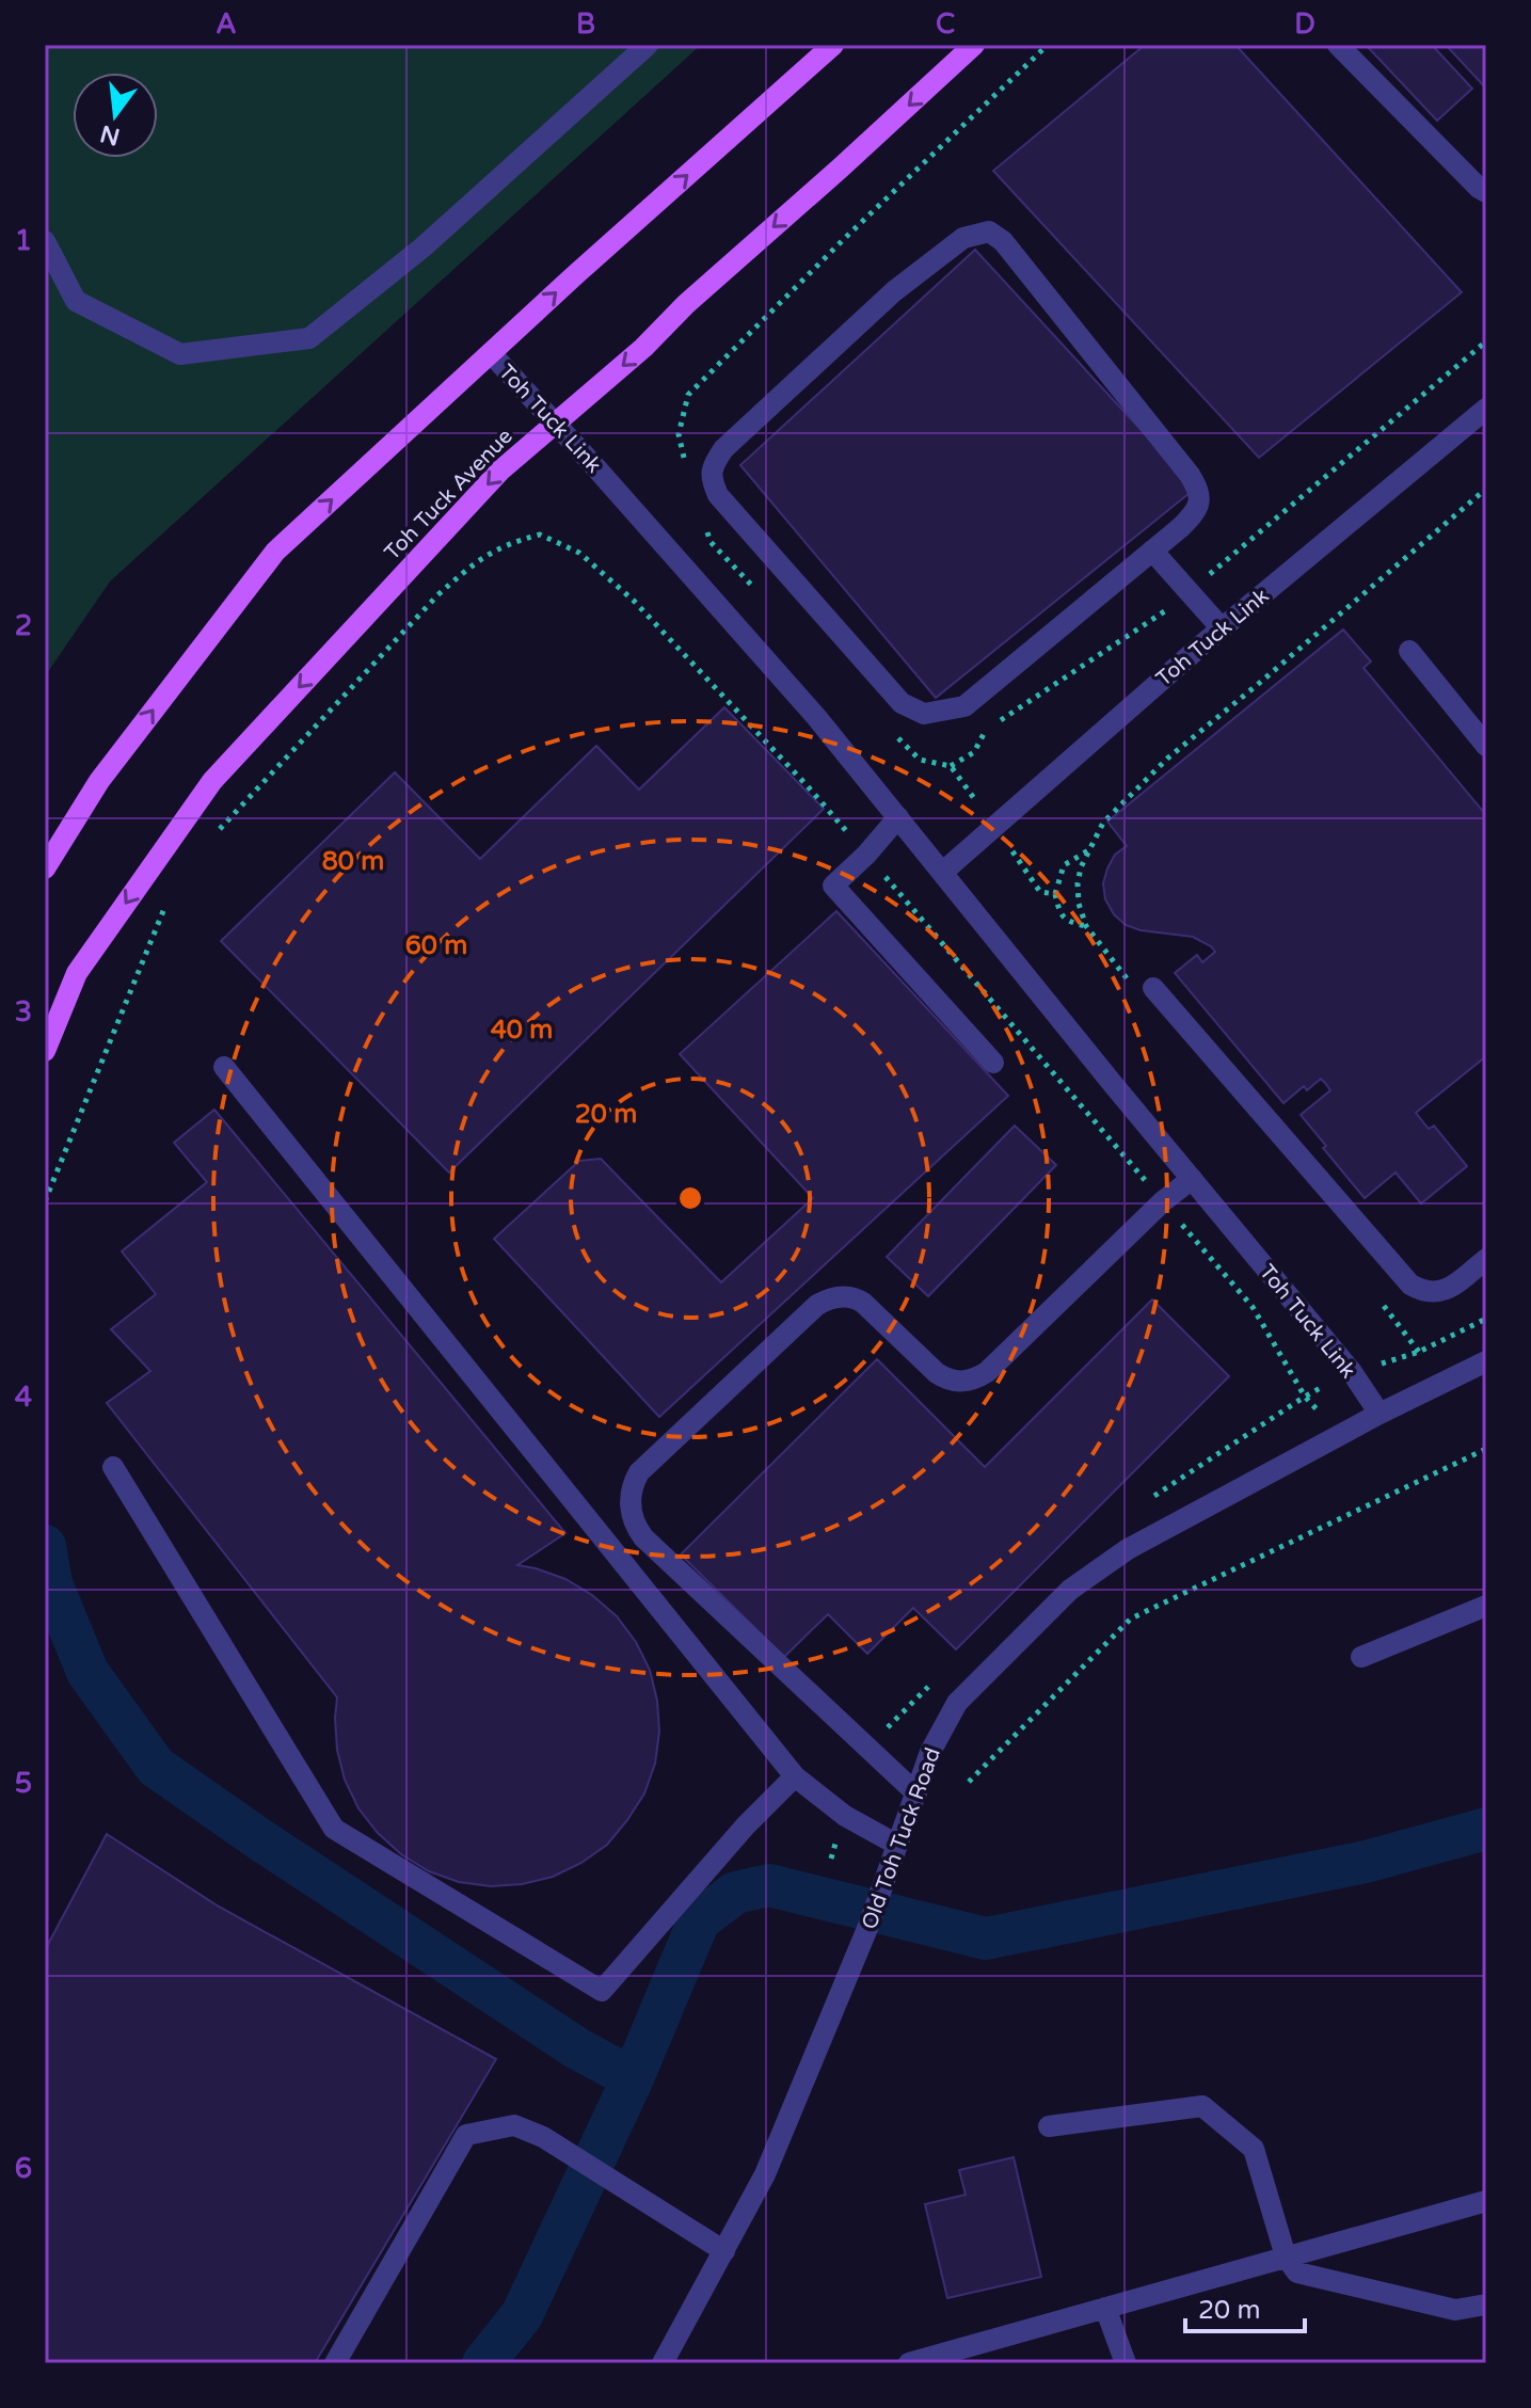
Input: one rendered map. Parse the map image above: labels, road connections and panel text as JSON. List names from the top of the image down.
{
  "streets": {
    "main road": ["Toh Tuck Avenue"],
    "street": ["Toh Tuck Link", "Old Toh Tuck Road"]
  },
  "crossings": [
    ["Toh Tuck Link", "Toh Tuck Avenue"],
    ["Toh Tuck Link", "Old Toh Tuck Road"]
  ],
  "scale_bar": "20 m",
  "north": "bottom",
  "grid": {
    "columns": [
      "A",
      "B",
      "C",
      "D"
    ],
    "rows": [
      "1",
      "2",
      "3",
      "4",
      "5",
      "6"
    ]
  },
  "rings": [
    "80 m",
    "60 m",
    "40 m",
    "20 m"
  ]
}
